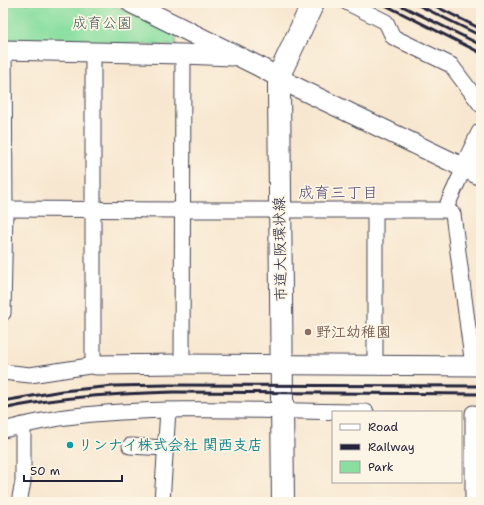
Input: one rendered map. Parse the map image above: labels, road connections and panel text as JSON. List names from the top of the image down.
{
  "streets": {
    "main road": ["市道大阪環状線"]
  },
  "districts": ["成育三丁目"],
  "parks": ["成育公園"],
  "places": ["野江幼稚園", "リンナイ株式会社 関西支店"],
  "legend": ["Road", "Railway", "Park"],
  "scale_bar": "50 m"
}
